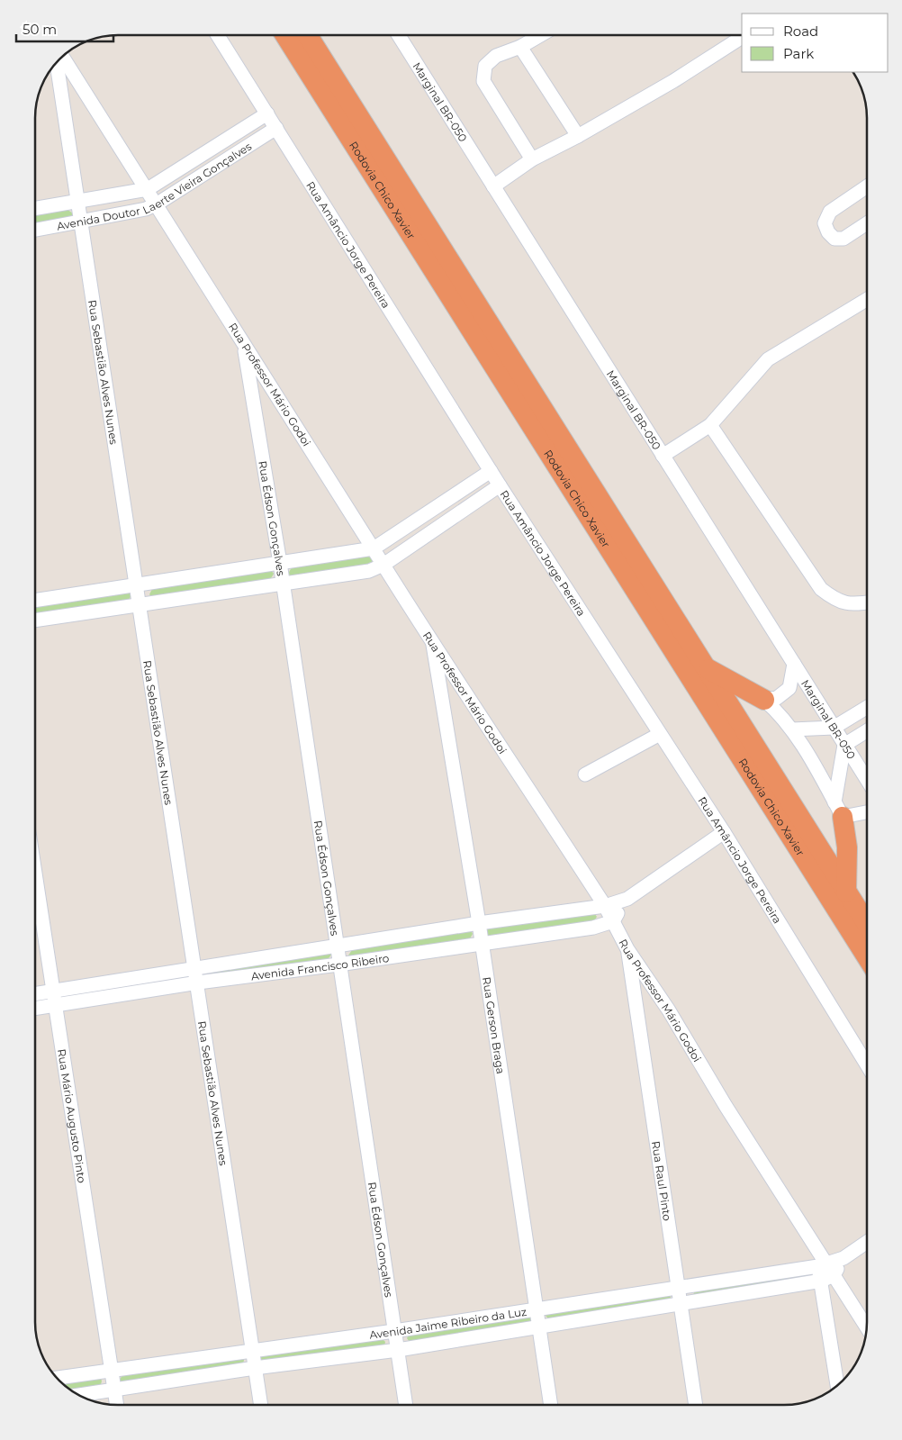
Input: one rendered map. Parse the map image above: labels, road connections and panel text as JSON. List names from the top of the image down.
{
  "streets": {
    "highway": ["Rodovia Chico Xavier"],
    "street": [
      "Marginal BR-050",
      "Avenida Doutor Laerte Vieira Gonçalves",
      "Rua Amâncio Jorge Pereira",
      "Rua Sebastião Alves Nunes",
      "Rua Professor Mário Godoi",
      "Rua Édson Gonçalves",
      "Avenida Francisco Ribeiro",
      "Rua Gerson Braga",
      "Rua Mário Augusto Pinto",
      "Rua Raul Pinto",
      "Avenida Jaime Ribeiro da Luz"
    ]
  },
  "crossings": [
    ["Avenida Doutor Laerte Vieira Gonçalves", "Rua Amâncio Jorge Pereira"],
    ["Avenida Doutor Laerte Vieira Gonçalves", "Rua Sebastião Alves Nunes"],
    ["Avenida Doutor Laerte Vieira Gonçalves", "Rua Professor Mário Godoi"],
    ["Rua Sebastião Alves Nunes", "Avenida Francisco Ribeiro"],
    ["Rua Sebastião Alves Nunes", "Avenida Jaime Ribeiro da Luz"],
    ["Rua Professor Mário Godoi", "Rua Édson Gonçalves"],
    ["Rua Professor Mário Godoi", "Avenida Francisco Ribeiro"],
    ["Rua Professor Mário Godoi", "Rua Gerson Braga"],
    ["Rua Professor Mário Godoi", "Rua Raul Pinto"],
    ["Rua Professor Mário Godoi", "Avenida Jaime Ribeiro da Luz"],
    ["Rua Édson Gonçalves", "Avenida Francisco Ribeiro"],
    ["Rua Édson Gonçalves", "Avenida Jaime Ribeiro da Luz"],
    ["Avenida Francisco Ribeiro", "Rua Gerson Braga"],
    ["Avenida Francisco Ribeiro", "Rua Mário Augusto Pinto"],
    ["Rua Gerson Braga", "Avenida Jaime Ribeiro da Luz"],
    ["Rua Mário Augusto Pinto", "Avenida Jaime Ribeiro da Luz"],
    ["Rua Raul Pinto", "Avenida Jaime Ribeiro da Luz"]
  ],
  "legend": ["Road", "Park"],
  "scale_bar": "50 m"
}
